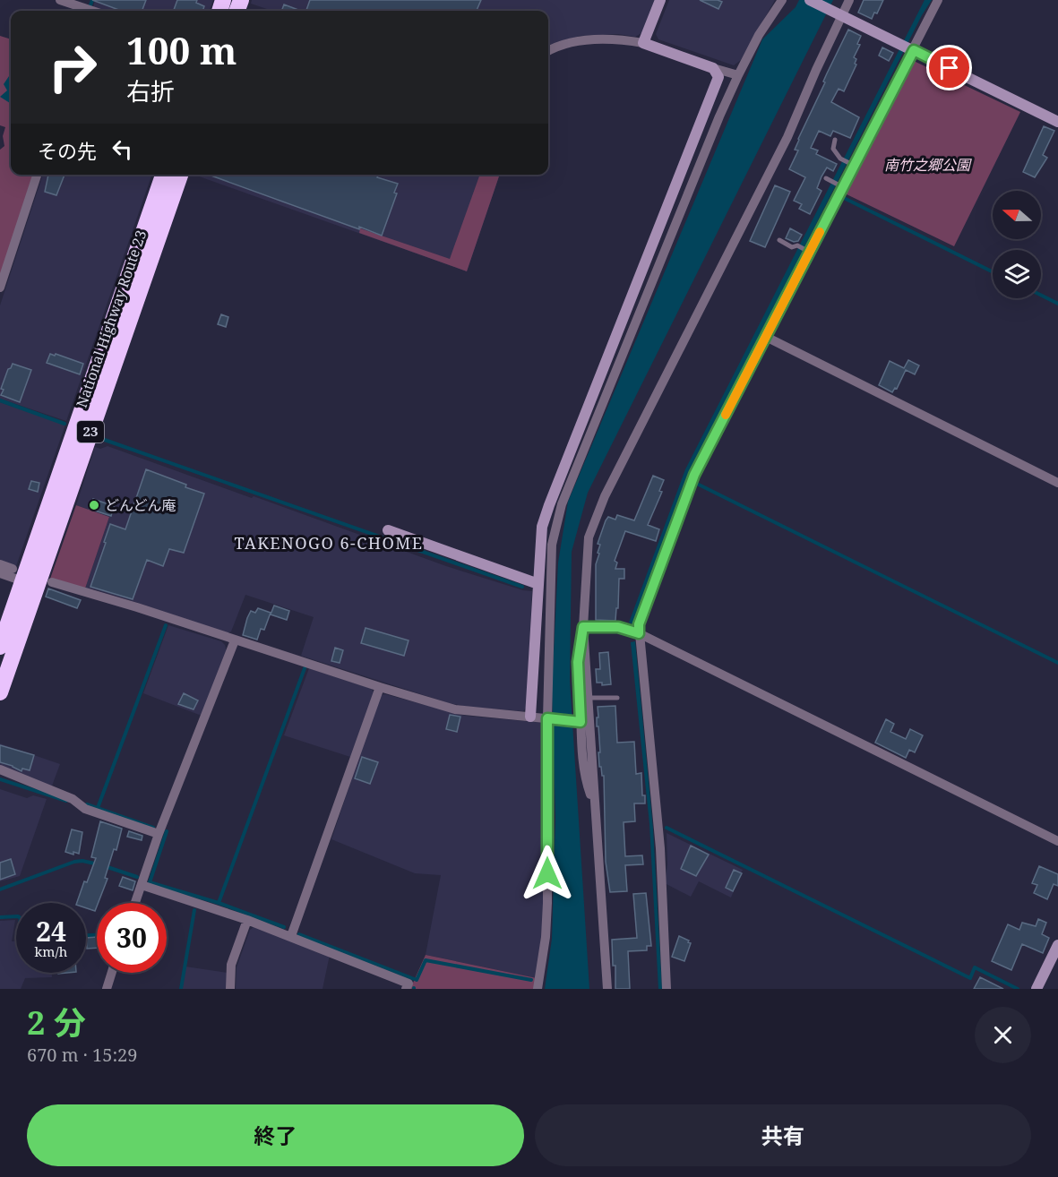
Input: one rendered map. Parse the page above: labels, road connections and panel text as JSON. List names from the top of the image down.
{
  "streets": {
    "highway": ["National Highway Route 23", "23"]
  },
  "districts": ["TAKENOGO 6-CHOME"],
  "parks": ["南竹之郷公園"],
  "places": ["どんどん庵"],
  "north": "left",
  "page": {
    "turn": ["100 m", "右折"],
    "then": "その先",
    "speed": "24 km/h",
    "limit": "30",
    "heading": ["2 分", "670 m · 15:29"],
    "buttons": ["終了", "共有"]
  }
}
